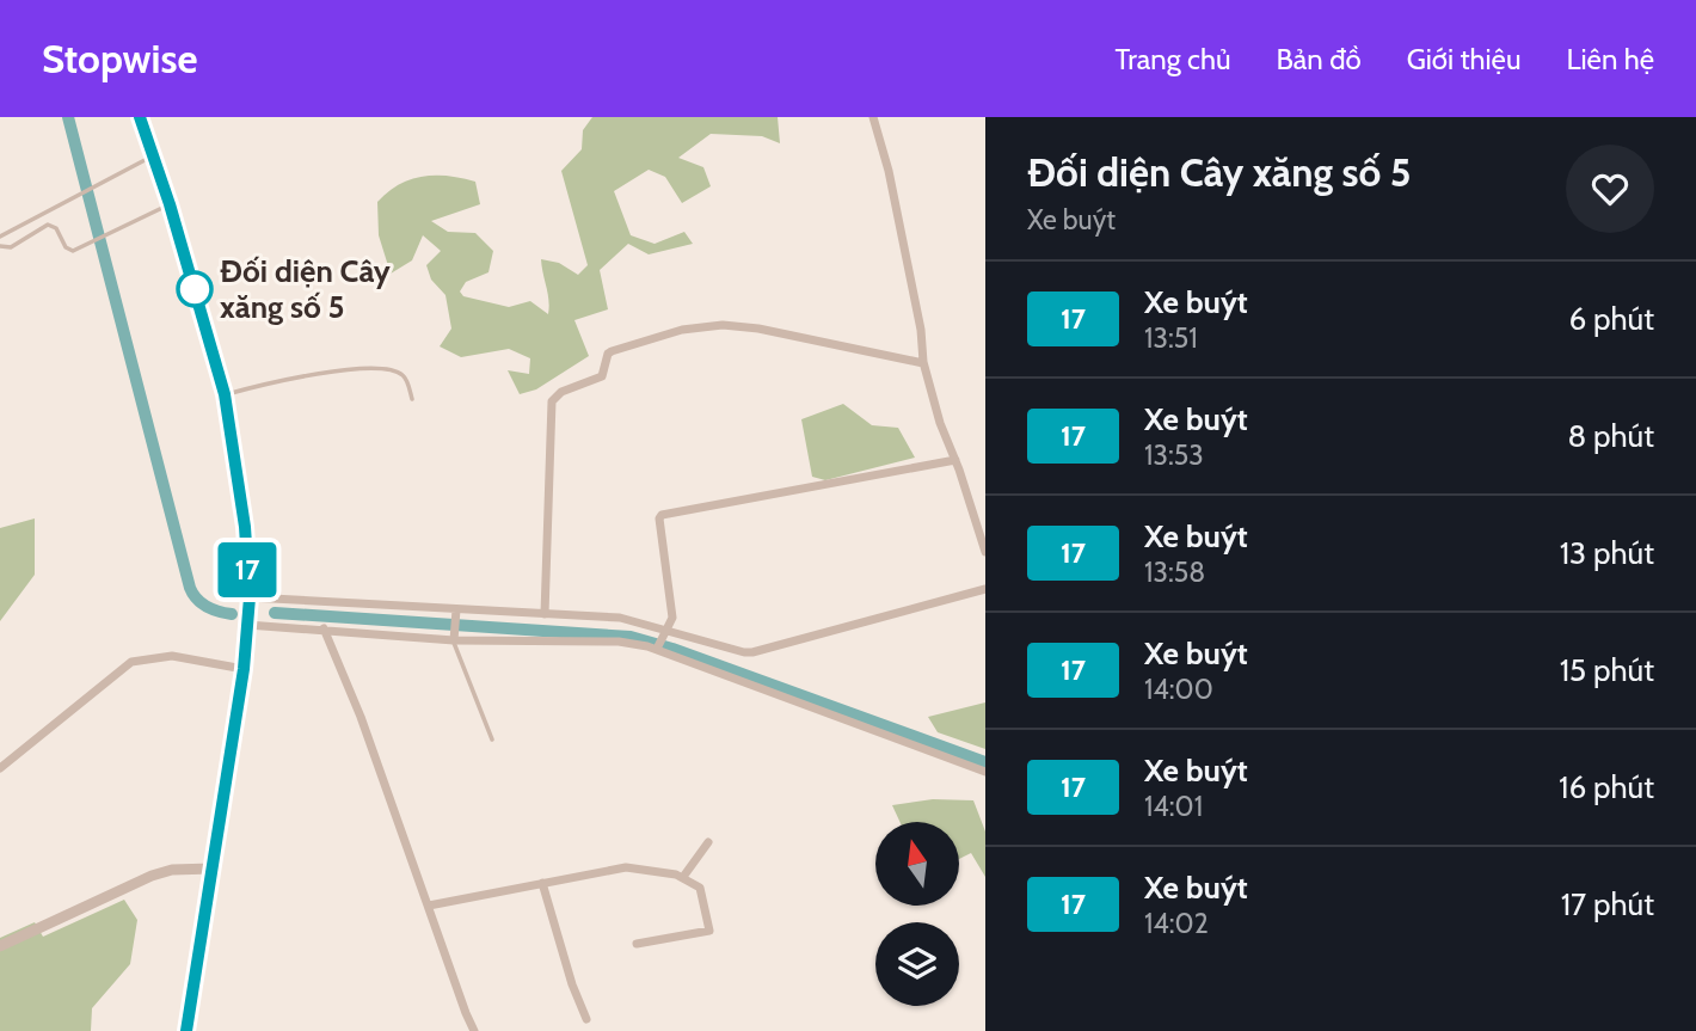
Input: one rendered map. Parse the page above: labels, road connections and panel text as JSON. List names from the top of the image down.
{
  "places": ["Đối diện Cây xăng số 5"],
  "lines": ["bus line 17"],
  "north": "top",
  "page": {
    "header": "Stopwise",
    "nav": [
      "Trang chủ",
      "Bản đồ",
      "Giới thiệu",
      "Liên hệ"
    ],
    "on_map": "17",
    "heading": ["Đối diện Cây xăng số 5", "Xe buýt"],
    "list": [
      {
        "mark": "17",
        "name": "Xe buýt",
        "note": "13:51",
        "value": "6 phút"
      },
      {
        "mark": "17",
        "name": "Xe buýt",
        "note": "13:53",
        "value": "8 phút"
      },
      {
        "mark": "17",
        "name": "Xe buýt",
        "note": "13:58",
        "value": "13 phút"
      },
      {
        "mark": "17",
        "name": "Xe buýt",
        "note": "14:00",
        "value": "15 phút"
      },
      {
        "mark": "17",
        "name": "Xe buýt",
        "note": "14:01",
        "value": "16 phút"
      },
      {
        "mark": "17",
        "name": "Xe buýt",
        "note": "14:02",
        "value": "17 phút"
      }
    ]
  }
}
